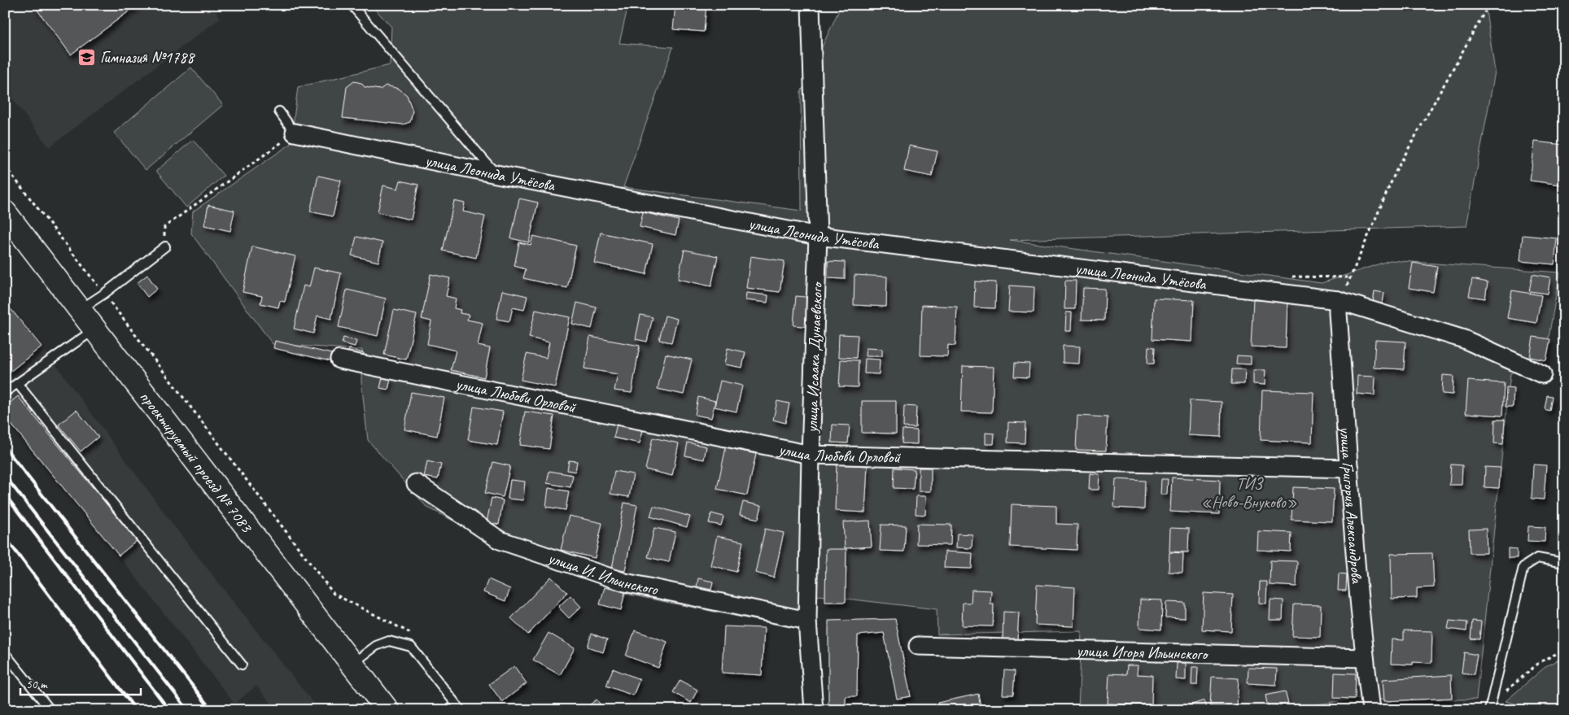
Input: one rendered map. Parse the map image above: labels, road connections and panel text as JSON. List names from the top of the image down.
{
  "streets": {
    "main road": ["проектируемый проезд № 7083"],
    "street": [
      "улица Леонида Утёсова",
      "улица Исаака Дунаевского",
      "улица Любови Орловой",
      "улица Григория Александрова",
      "улица И. Ильинского",
      "улица Игоря Ильинского"
    ]
  },
  "crossings": [
    ["улица Леонида Утёсова", "улица Исаака Дунаевского"],
    ["улица Леонида Утёсова", "улица Григория Александрова"],
    ["улица Исаака Дунаевского", "улица Любови Орловой"],
    ["улица Исаака Дунаевского", "улица И. Ильинского"],
    ["улица Любови Орловой", "улица Григория Александрова"],
    ["улица Григория Александрова", "улица Игоря Ильинского"]
  ],
  "parks": ["ТИЗ «Ново-Внуково»"],
  "places": {
    "school or university": ["Гимназия №1788"]
  },
  "scale_bar": "50 m"
}
